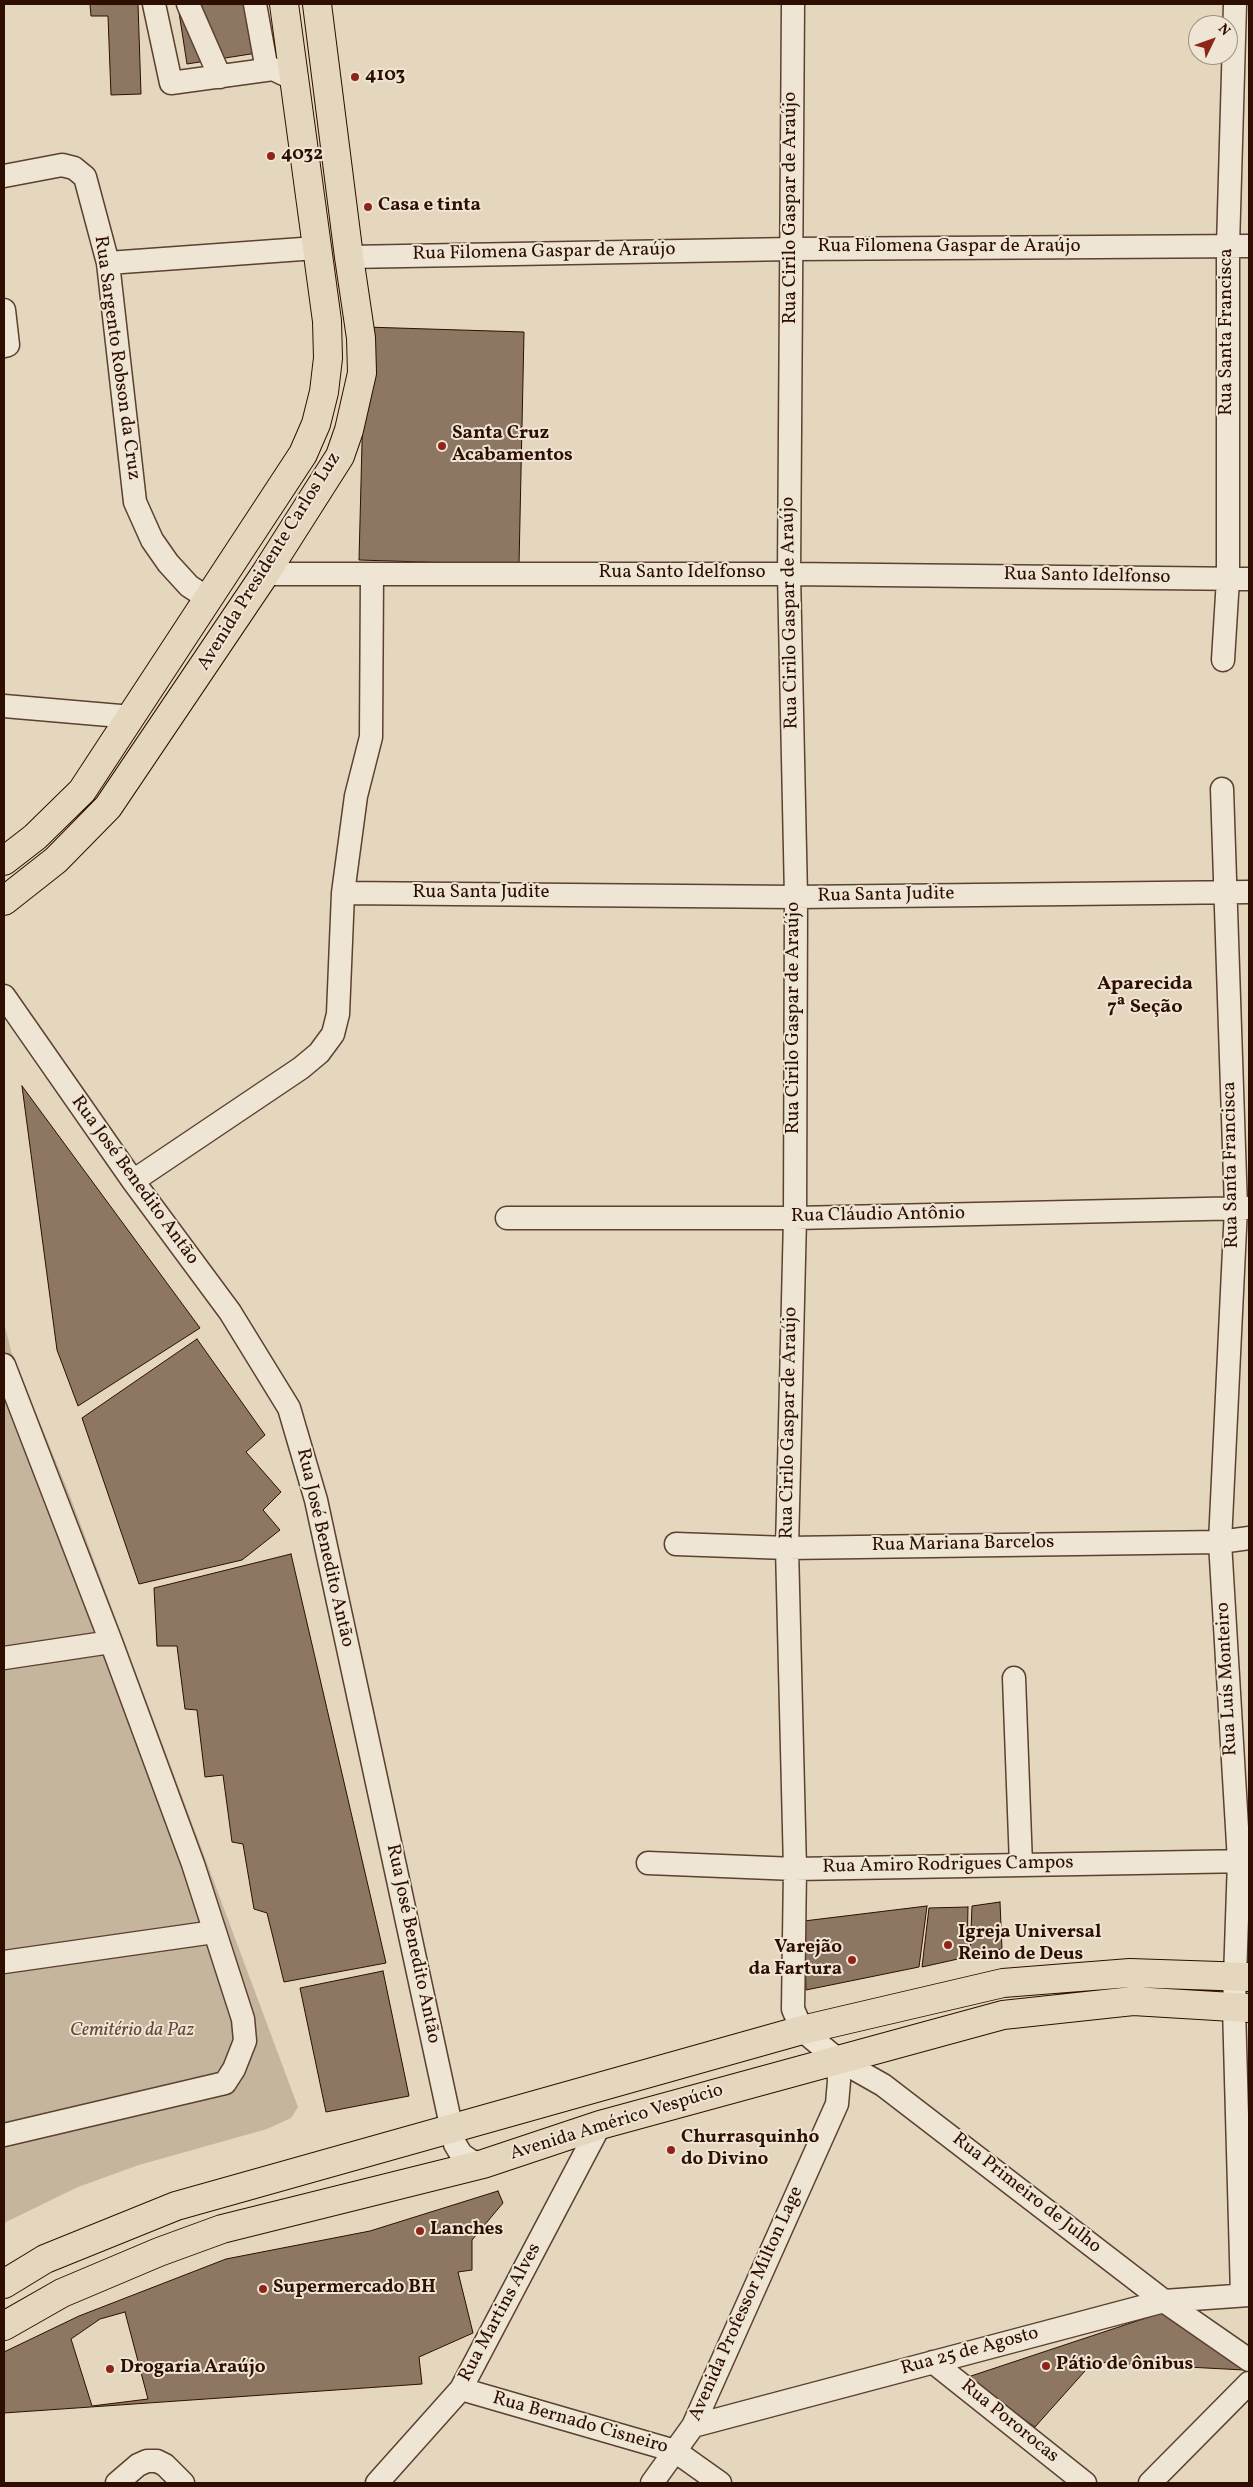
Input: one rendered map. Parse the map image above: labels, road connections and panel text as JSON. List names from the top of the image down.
{
  "streets": {
    "main road": ["Avenida Presidente Carlos Luz", "Avenida Américo Vespúcio"],
    "street": [
      "Rua Cirilo Gaspar de Araújo",
      "Rua Filomena Gaspar de Araújo",
      "Rua Santa Francisca",
      "Rua Sargento Robson da Cruz",
      "Rua Santo Idelfonso",
      "Rua Santa Judite",
      "Rua José Benedito Antão",
      "Rua Cláudio Antônio",
      "Rua Mariana Barcelos",
      "Rua Luís Monteiro",
      "Rua Amiro Rodrigues Campos",
      "Rua Primeiro de Julho",
      "Avenida Professor Milton Lage",
      "Rua Martins Alves",
      "Rua 25 de Agosto",
      "Rua Pororocas",
      "Rua Bernado Cisneiro"
    ]
  },
  "crossings": [
    ["Rua Cirilo Gaspar de Araújo", "Rua Filomena Gaspar de Araújo"],
    ["Rua Cirilo Gaspar de Araújo", "Rua Santo Idelfonso"],
    ["Rua Cirilo Gaspar de Araújo", "Rua Santa Judite"],
    ["Rua Cirilo Gaspar de Araújo", "Rua Cláudio Antônio"],
    ["Rua Cirilo Gaspar de Araújo", "Rua Mariana Barcelos"],
    ["Rua Cirilo Gaspar de Araújo", "Rua Amiro Rodrigues Campos"],
    ["Rua Cirilo Gaspar de Araújo", "Avenida Américo Vespúcio"],
    ["Rua Cirilo Gaspar de Araújo", "Rua Primeiro de Julho"],
    ["Rua Filomena Gaspar de Araújo", "Rua Santa Francisca"],
    ["Rua Filomena Gaspar de Araújo", "Avenida Presidente Carlos Luz"],
    ["Rua Santa Francisca", "Rua Santo Idelfonso"],
    ["Rua Santa Francisca", "Rua Santa Judite"],
    ["Rua Santa Francisca", "Rua Cláudio Antônio"],
    ["Rua Santa Francisca", "Rua Mariana Barcelos"],
    ["Rua Santa Francisca", "Rua Luís Monteiro"],
    ["Rua Sargento Robson da Cruz", "Avenida Presidente Carlos Luz"],
    ["Avenida Presidente Carlos Luz", "Rua Santo Idelfonso"],
    ["Rua José Benedito Antão", "Avenida Américo Vespúcio"],
    ["Rua Mariana Barcelos", "Rua Luís Monteiro"],
    ["Rua Luís Monteiro", "Rua Amiro Rodrigues Campos"],
    ["Rua Luís Monteiro", "Avenida Américo Vespúcio"],
    ["Rua Luís Monteiro", "Rua 25 de Agosto"],
    ["Avenida Américo Vespúcio", "Rua Primeiro de Julho"],
    ["Avenida Américo Vespúcio", "Avenida Professor Milton Lage"],
    ["Avenida Américo Vespúcio", "Rua Martins Alves"],
    ["Rua Primeiro de Julho", "Avenida Professor Milton Lage"],
    ["Rua Primeiro de Julho", "Rua 25 de Agosto"],
    ["Avenida Professor Milton Lage", "Rua 25 de Agosto"],
    ["Avenida Professor Milton Lage", "Rua Bernado Cisneiro"],
    ["Rua Martins Alves", "Rua Bernado Cisneiro"],
    ["Rua 25 de Agosto", "Rua Pororocas"]
  ],
  "districts": ["Aparecida 7ª Seção"],
  "parks": ["Cemitério da Paz"],
  "places": [
    "4103",
    "4032",
    "Casa e tinta",
    "Santa Cruz Acabamentos",
    "Igreja Universal Reino de Deus",
    "Varejão da Fartura",
    "Churrasquinho do Divino",
    "Lanches",
    "Supermercado BH",
    "Pátio de ônibus",
    "Drogaria Araújo"
  ],
  "north": "top right"
}
